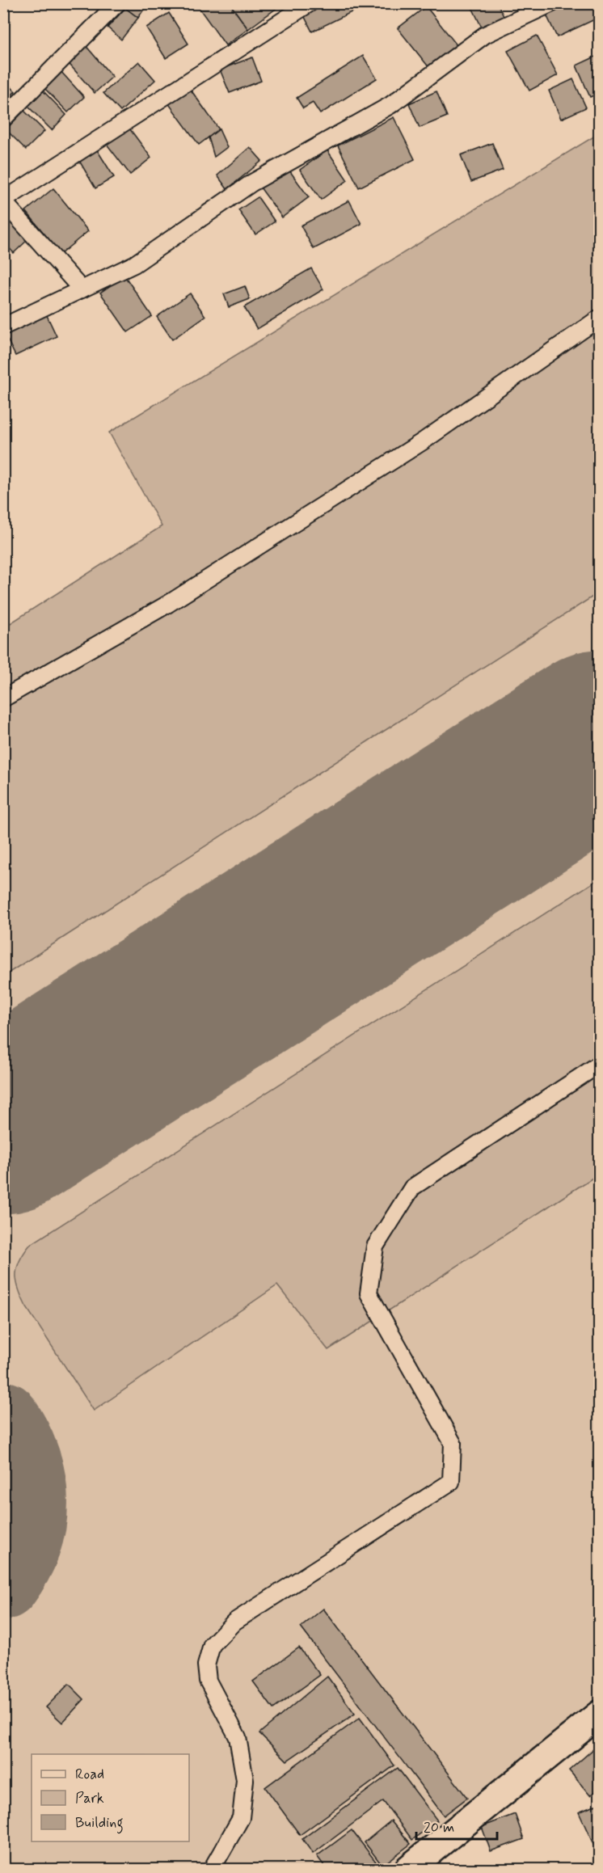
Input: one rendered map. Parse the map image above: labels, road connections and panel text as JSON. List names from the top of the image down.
{
  "legend": ["Road", "Park", "Building"],
  "scale_bar": "20 m"
}
